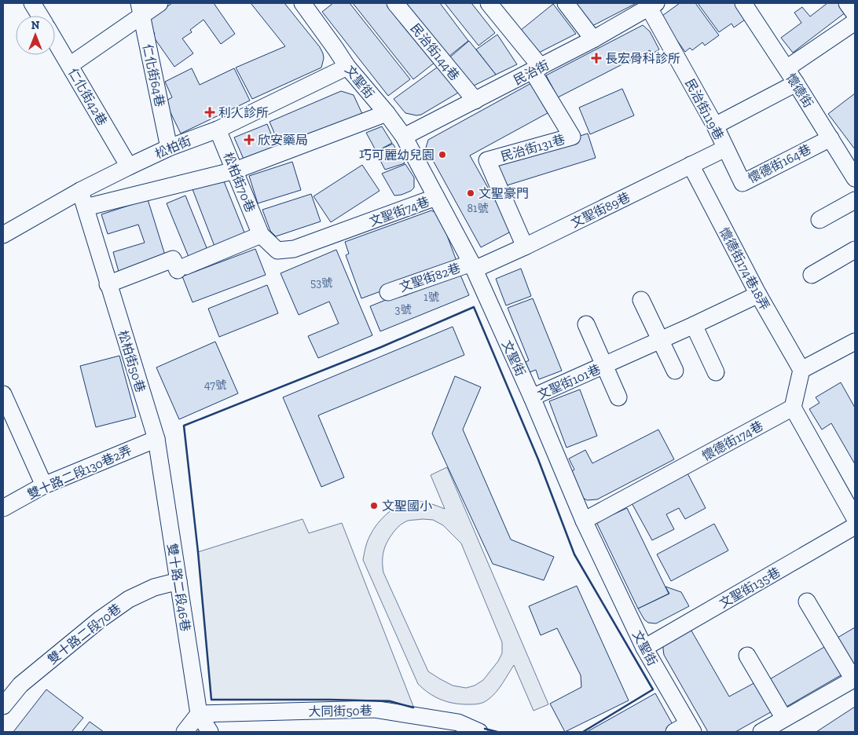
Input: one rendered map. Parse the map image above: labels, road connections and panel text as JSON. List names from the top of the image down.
{
  "streets": {
    "street": [
      "民治街144巷",
      "民治街",
      "仁化街64巷",
      "文聖街",
      "懷德街",
      "仁化街42巷",
      "民治街119巷",
      "松柏街",
      "民治街131巷",
      "懷德街164巷",
      "松柏街70巷",
      "文聖街89巷",
      "文聖街74巷",
      "懷德街174巷18弄",
      "文聖街82巷",
      "松柏街50巷",
      "文聖街101巷",
      "懷德街174巷",
      "雙十路二段130巷2弄",
      "雙十路二段46巷",
      "文聖街135巷",
      "雙十路二段70巷",
      "大同街50巷"
    ]
  },
  "crossings": [
    ["民治街144巷", "民治街"],
    ["民治街", "文聖街"],
    ["民治街", "民治街119巷"],
    ["民治街", "民治街131巷"],
    ["仁化街64巷", "松柏街"],
    ["文聖街", "松柏街"],
    ["文聖街", "文聖街89巷"],
    ["文聖街", "文聖街74巷"],
    ["文聖街", "文聖街82巷"],
    ["文聖街", "文聖街101巷"],
    ["文聖街", "懷德街174巷"],
    ["文聖街", "文聖街135巷"],
    ["懷德街", "懷德街164巷"],
    ["仁化街42巷", "松柏街"],
    ["民治街119巷", "懷德街164巷"],
    ["民治街119巷", "文聖街89巷"],
    ["松柏街", "松柏街70巷"],
    ["松柏街", "松柏街50巷"],
    ["民治街131巷", "文聖街89巷"],
    ["懷德街164巷", "文聖街89巷"],
    ["松柏街70巷", "文聖街74巷"],
    ["文聖街89巷", "懷德街174巷18弄"],
    ["文聖街89巷", "文聖街82巷"],
    ["懷德街174巷18弄", "文聖街101巷"],
    ["松柏街50巷", "雙十路二段130巷2弄"],
    ["松柏街50巷", "雙十路二段46巷"],
    ["雙十路二段130巷2弄", "雙十路二段46巷"],
    ["雙十路二段46巷", "雙十路二段70巷"],
    ["雙十路二段46巷", "大同街50巷"]
  ],
  "places": {
    "health": ["長宏骨科診所", "利人診所", "欣安藥局"],
    "other": ["巧可麗幼兒園", "文聖豪門", "文聖國小"]
  },
  "house_numbers": [
    "81號",
    "53號",
    "1號",
    "3號",
    "47號"
  ],
  "north": "top"
}
